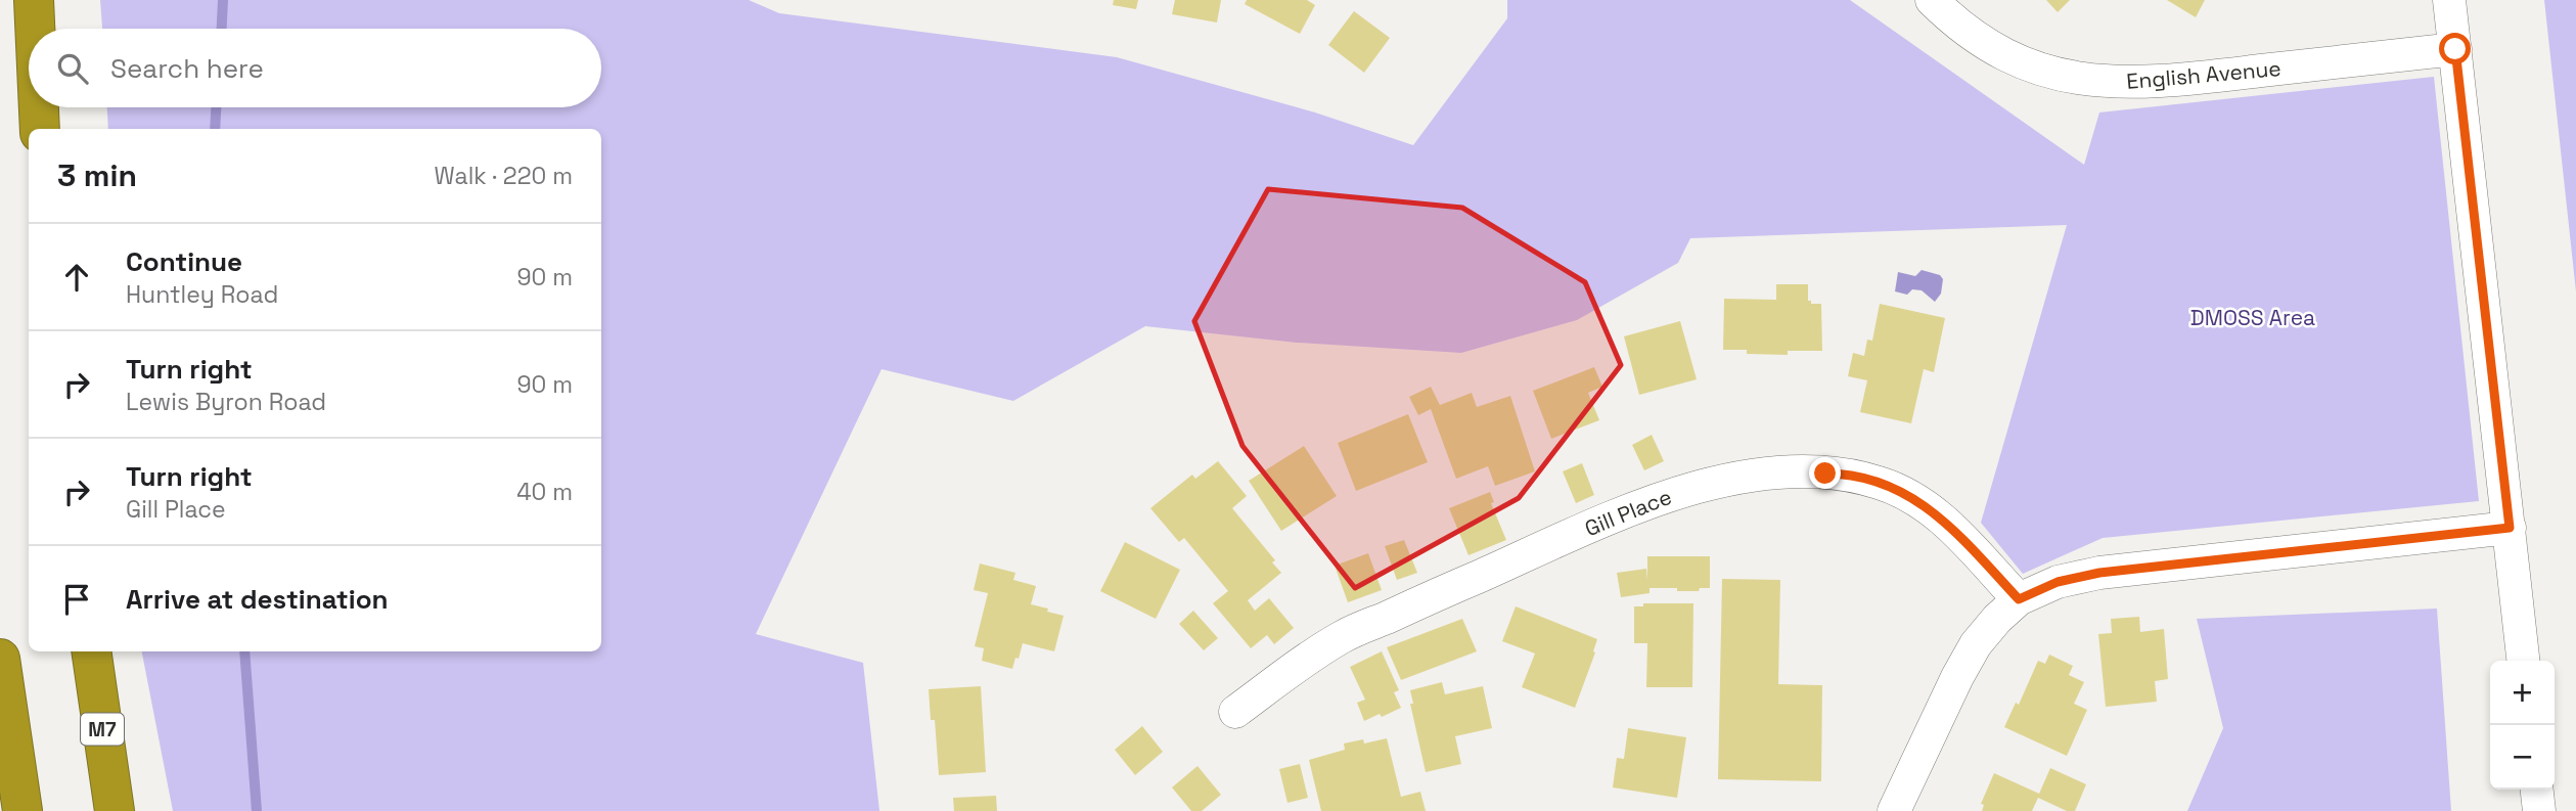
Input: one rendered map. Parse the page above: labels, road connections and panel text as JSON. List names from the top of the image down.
{
  "streets": {
    "highway": ["M7"],
    "street": ["English Avenue", "Gill Place"]
  },
  "parks": ["DMOSS Area"],
  "page": {
    "search": "Search here",
    "heading": ["3 min", "Walk · 220 m"],
    "list": [
      ["Continue", "Huntley Road", "90 m"],
      ["Turn right", "Lewis Byron Road", "90 m"],
      ["Turn right", "Gill Place", "40 m"],
      "Arrive at destination"
    ],
    "map_buttons": ["+", "−"]
  }
}
